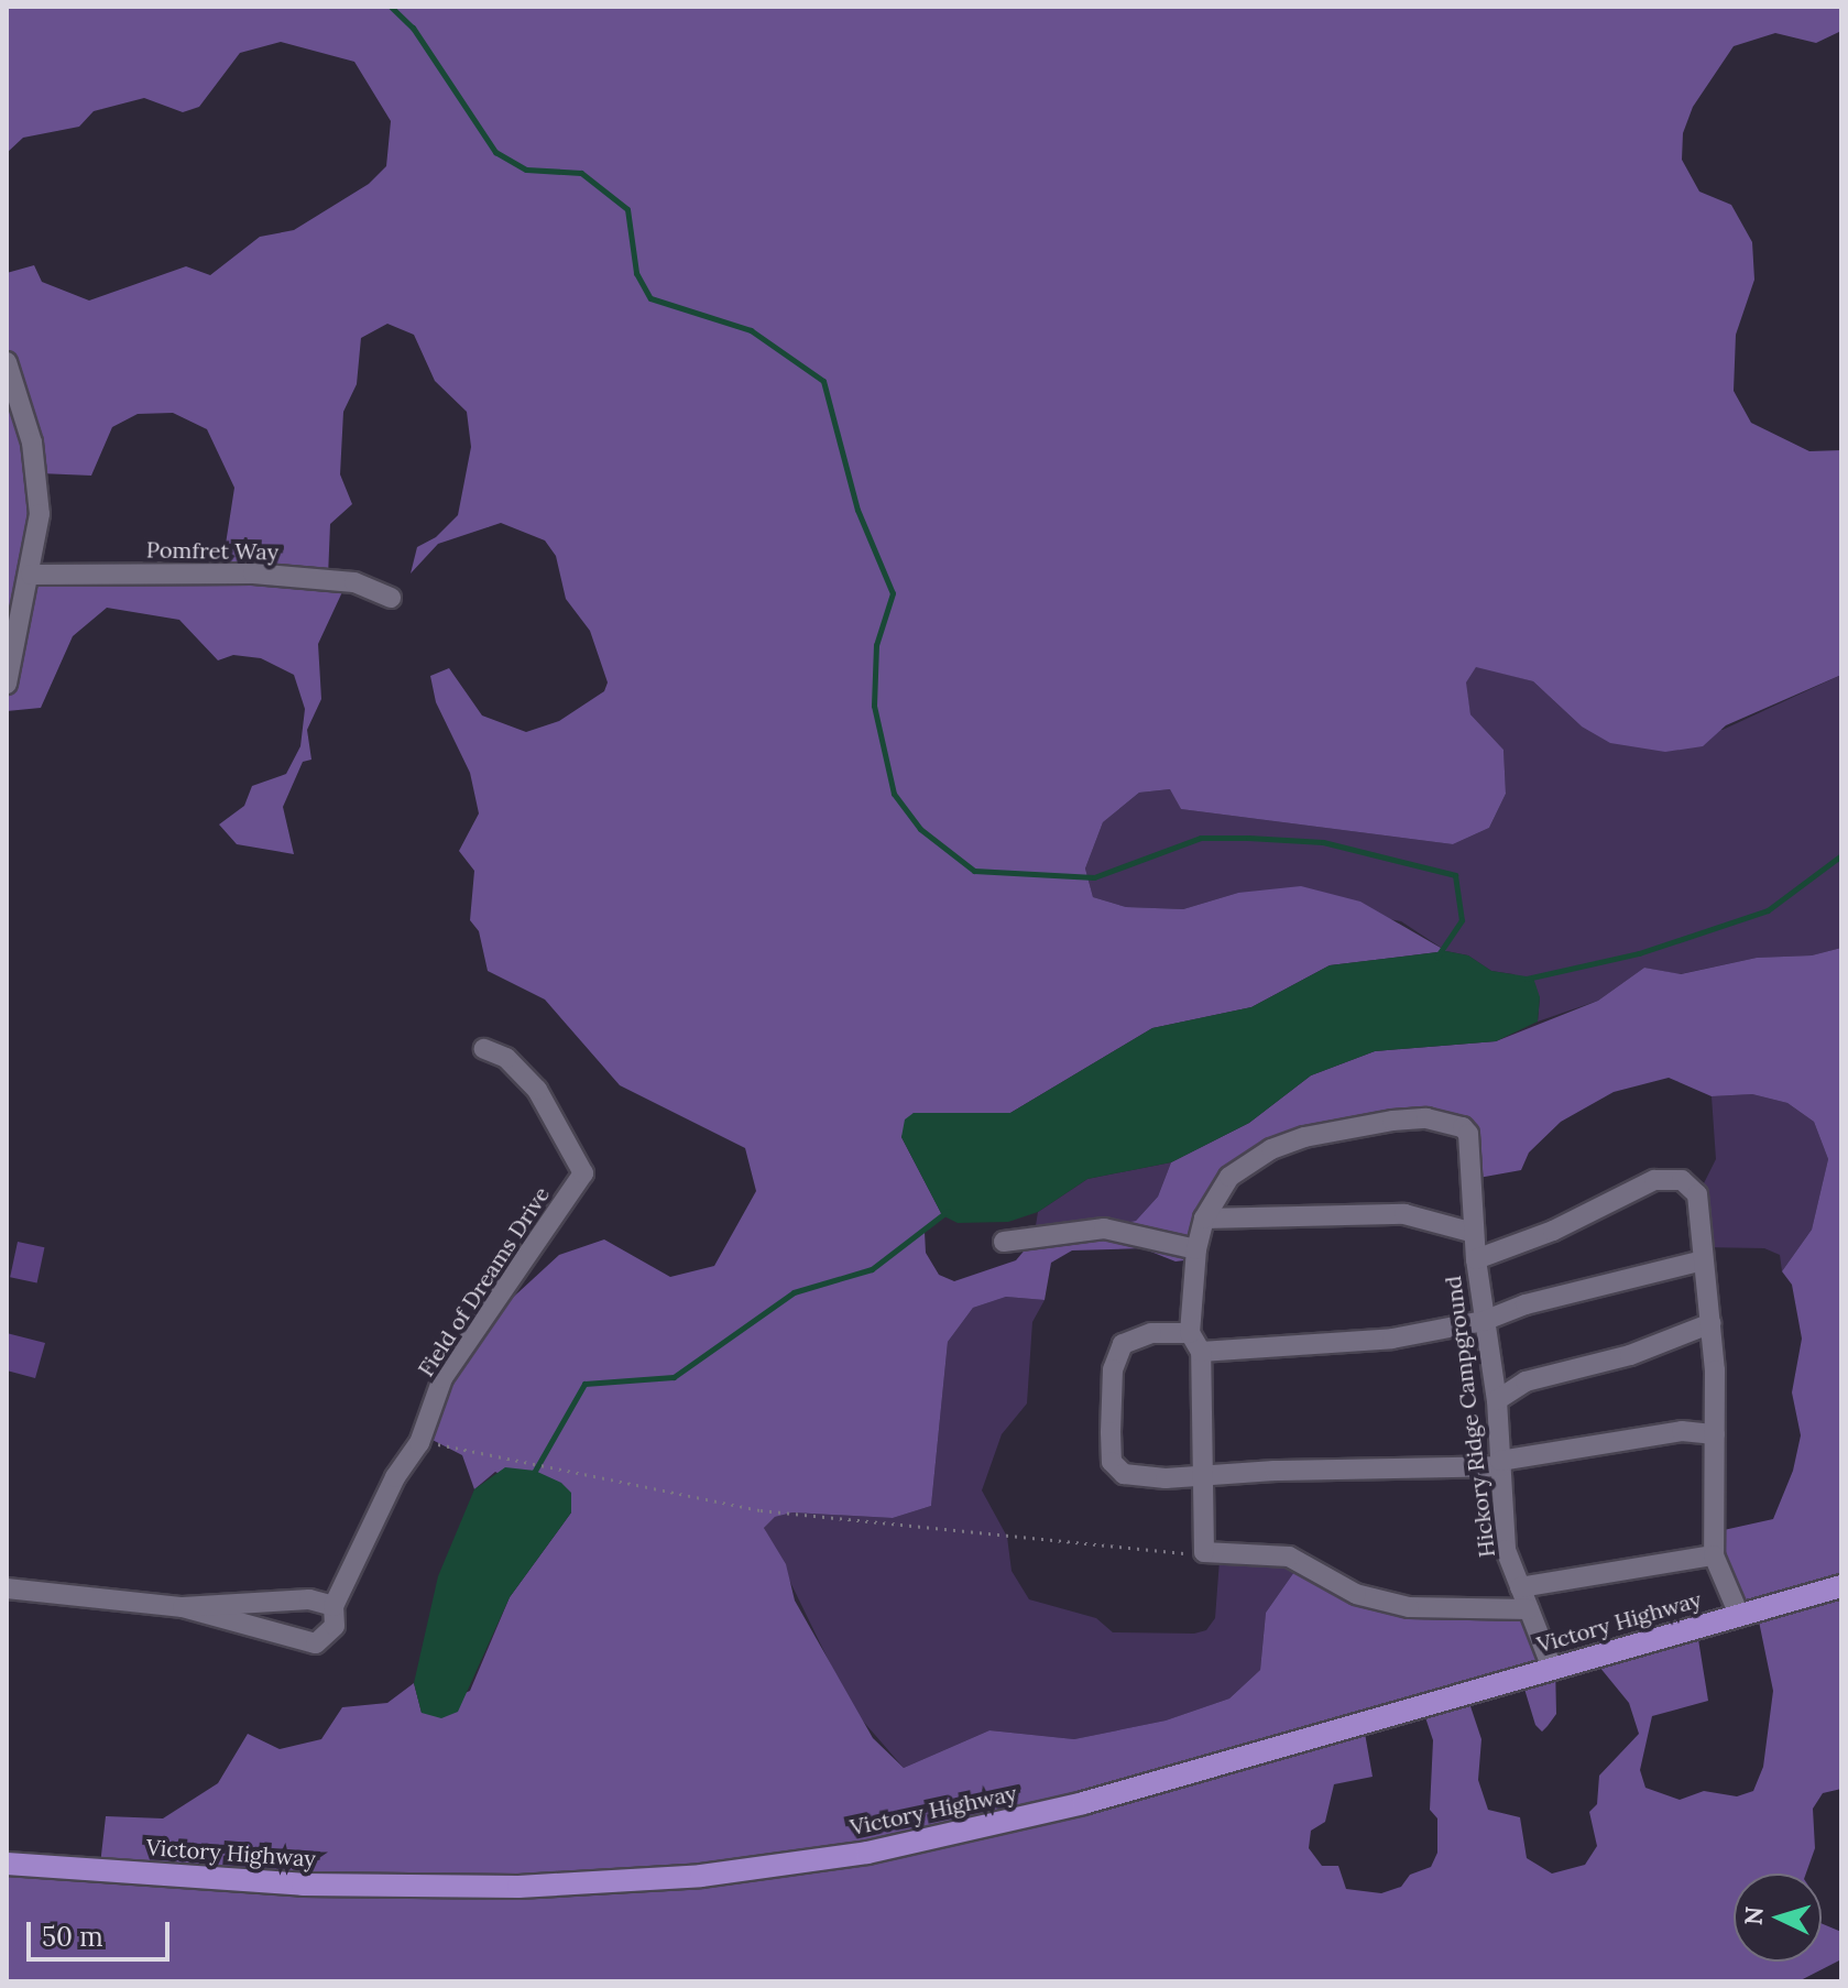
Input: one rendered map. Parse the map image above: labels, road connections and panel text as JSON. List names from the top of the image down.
{
  "streets": {
    "main road": ["Victory Highway"],
    "street": ["Pomfret Way", "Field of Dreams Drive", "Hickory Ridge Campground"]
  },
  "crossings": [
    ["Hickory Ridge Campground", "Victory Highway"]
  ],
  "scale_bar": "50 m",
  "north": "left"
}
